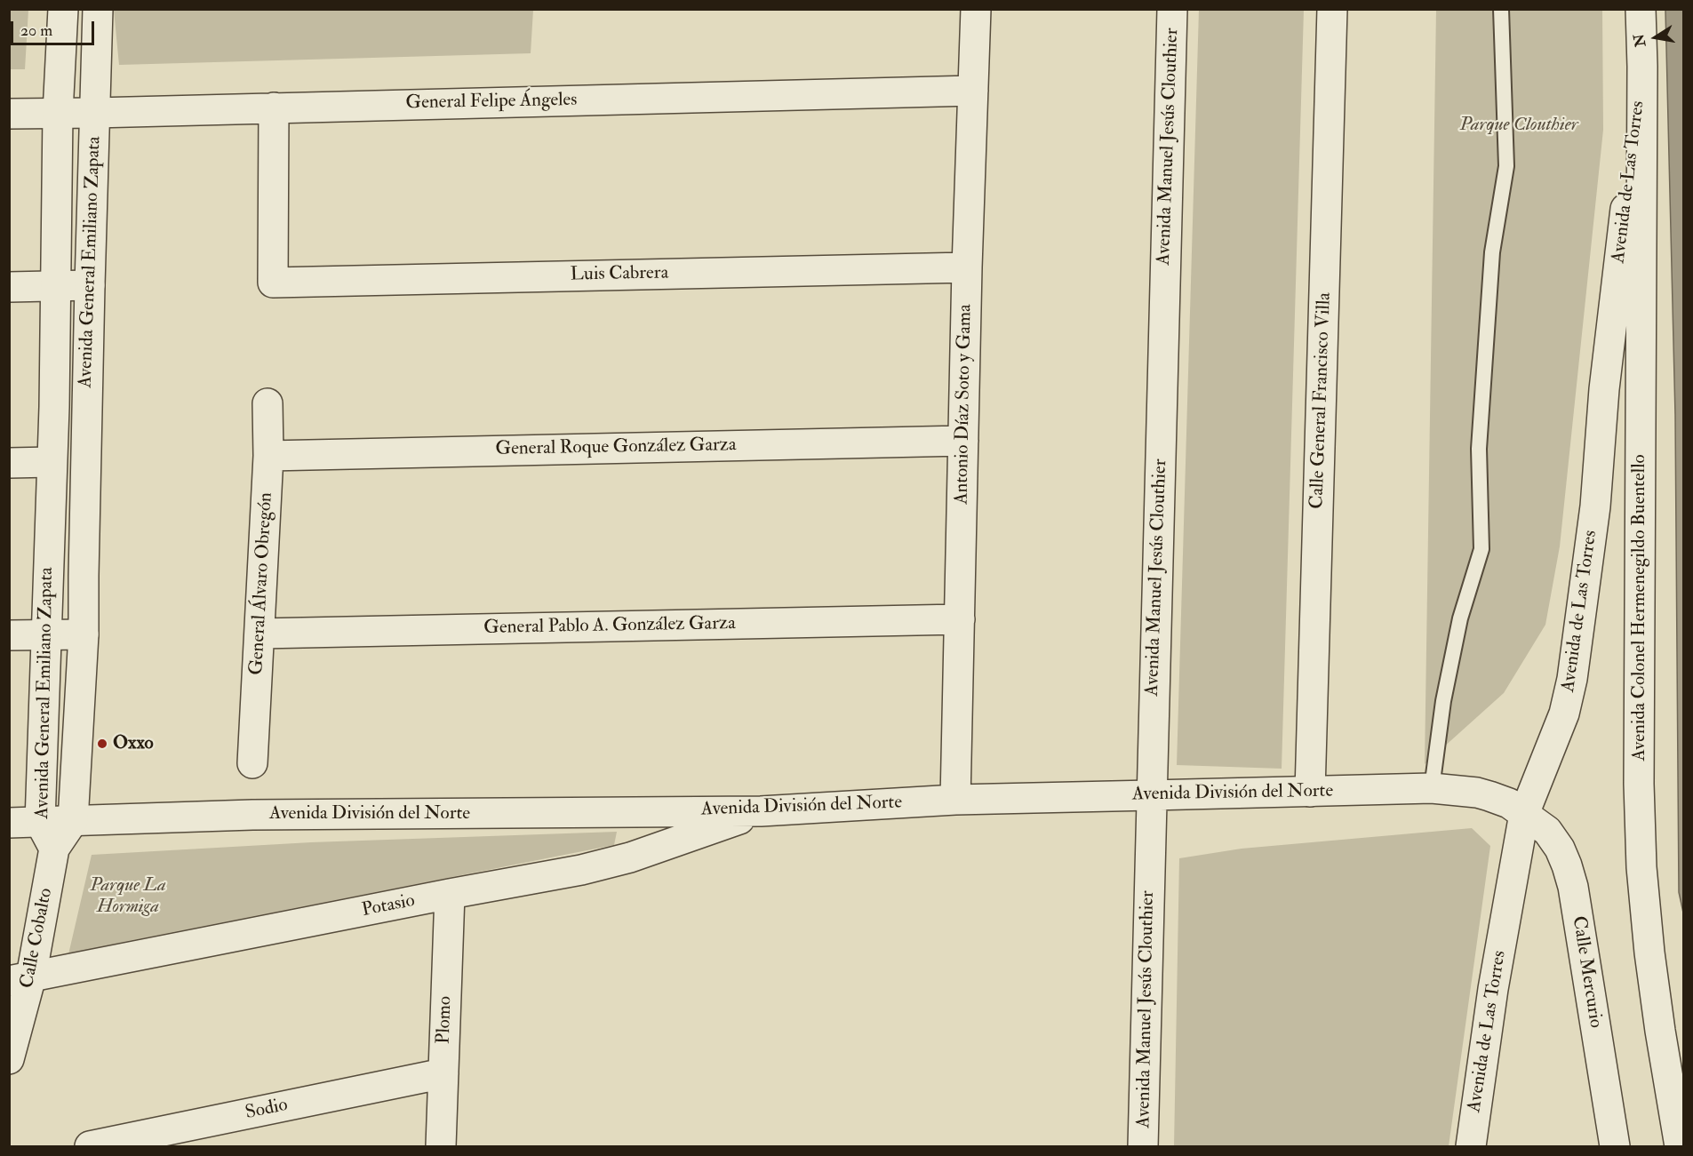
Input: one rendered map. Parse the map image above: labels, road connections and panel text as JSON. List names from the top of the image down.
{
  "streets": {
    "street": [
      "General Felipe Ángeles",
      "Avenida Manuel Jesús Clouthier",
      "Avenida de Las Torres",
      "Avenida General Emiliano Zapata",
      "Luis Cabrera",
      "Calle General Francisco Villa",
      "Antonio Díaz Soto y Gama",
      "General Roque González Garza",
      "General Álvaro Obregón",
      "Avenida Colonel Hermenegildo Buentello",
      "General Pablo A. González Garza",
      "Avenida División del Norte",
      "Potasio",
      "Calle Cobalto",
      "Calle Mercurio",
      "Plomo",
      "Sodio"
    ]
  },
  "crossings": [
    ["General Felipe Ángeles", "Avenida General Emiliano Zapata"],
    ["General Felipe Ángeles", "Luis Cabrera"],
    ["General Felipe Ángeles", "Antonio Díaz Soto y Gama"],
    ["Avenida Manuel Jesús Clouthier", "Avenida División del Norte"],
    ["Avenida de Las Torres", "Avenida Colonel Hermenegildo Buentello"],
    ["Avenida de Las Torres", "Avenida División del Norte"],
    ["Avenida de Las Torres", "Calle Mercurio"],
    ["Avenida General Emiliano Zapata", "Avenida División del Norte"],
    ["Avenida General Emiliano Zapata", "Calle Cobalto"],
    ["Luis Cabrera", "Antonio Díaz Soto y Gama"],
    ["Calle General Francisco Villa", "Avenida División del Norte"],
    ["Antonio Díaz Soto y Gama", "General Roque González Garza"],
    ["Antonio Díaz Soto y Gama", "General Pablo A. González Garza"],
    ["Antonio Díaz Soto y Gama", "Avenida División del Norte"],
    ["General Roque González Garza", "General Álvaro Obregón"],
    ["General Álvaro Obregón", "General Pablo A. González Garza"],
    ["Avenida División del Norte", "Potasio"],
    ["Avenida División del Norte", "Calle Mercurio"],
    ["Potasio", "Calle Cobalto"],
    ["Potasio", "Plomo"],
    ["Plomo", "Sodio"]
  ],
  "parks": ["Parque Clouthier", "Parque La Hormiga"],
  "places": ["Oxxo"],
  "scale_bar": "20 m",
  "north": "left"
}
